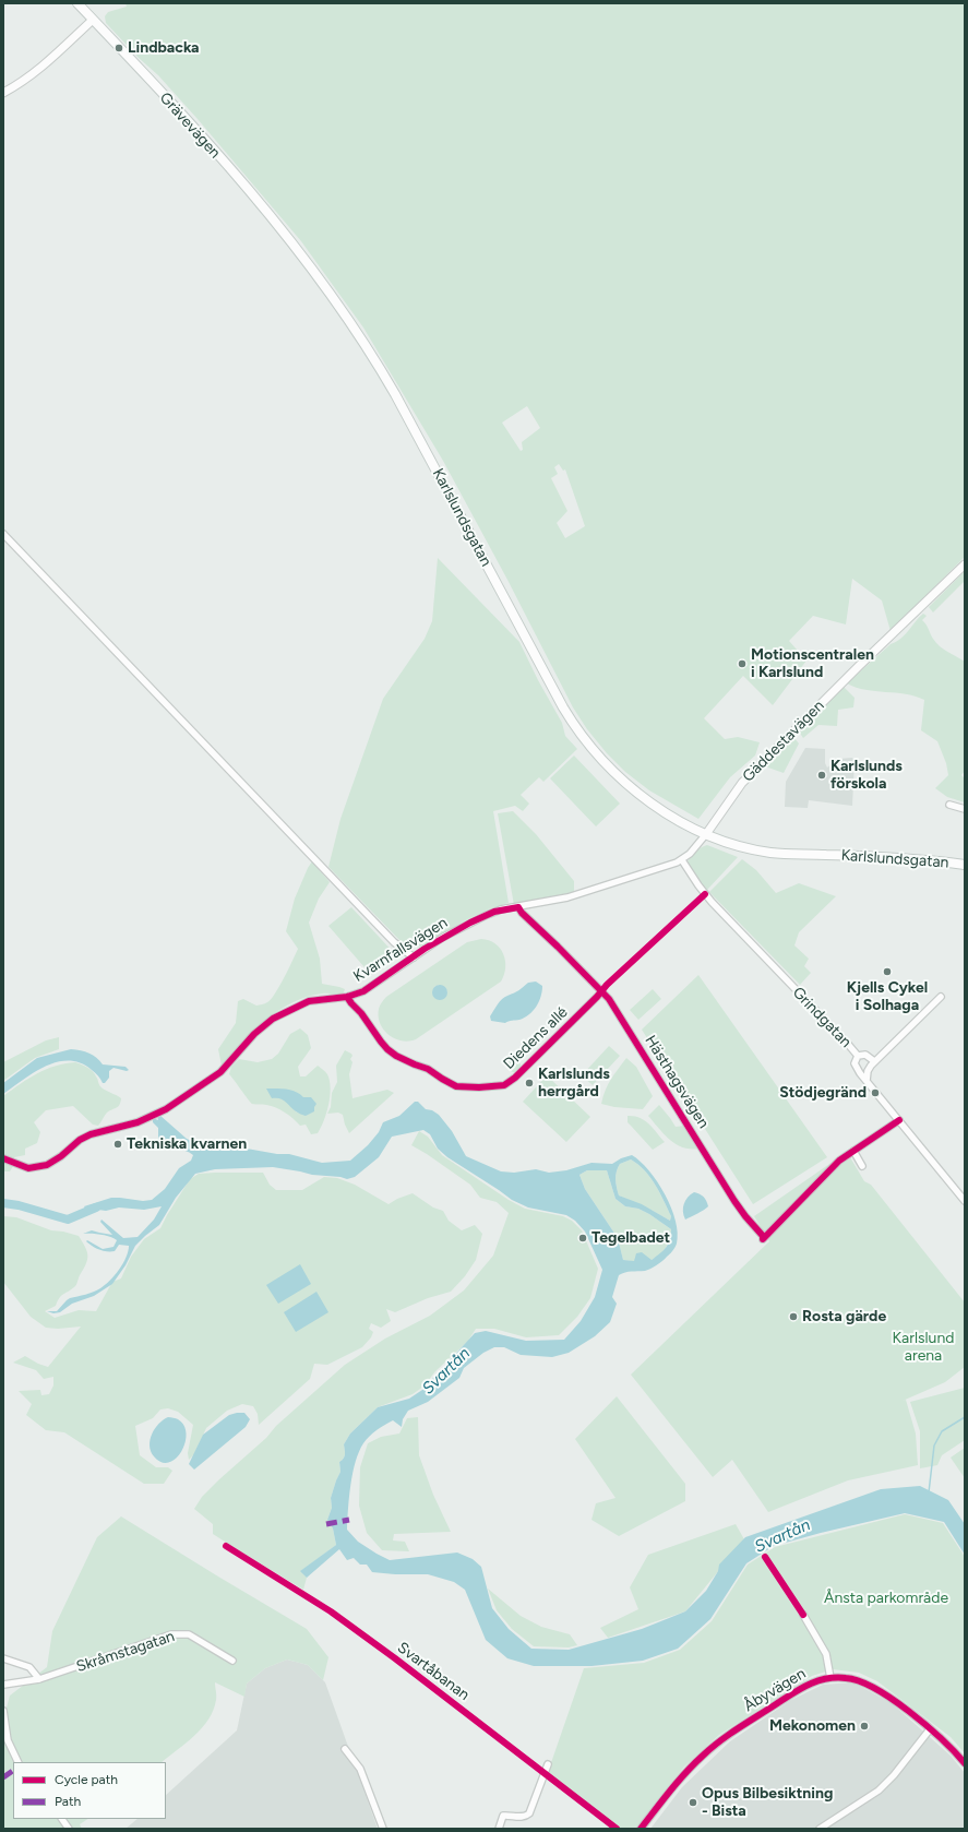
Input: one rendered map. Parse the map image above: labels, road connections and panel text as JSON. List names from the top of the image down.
{
  "streets": {
    "main road": ["Grävevägen", "Karlslundsgatan"],
    "street": [
      "Gäddestavägen",
      "Kvarnfallsvägen",
      "Grindgatan",
      "Diedens allé",
      "Hästhagsvägen",
      "Skråmstagatan",
      "Åbyvägen"
    ],
    "cycle path": ["Svartåbanan"]
  },
  "crossings": [
    ["Grävevägen", "Karlslundsgatan"],
    ["Karlslundsgatan", "Gäddestavägen"],
    ["Karlslundsgatan", "Kvarnfallsvägen"],
    ["Gäddestavägen", "Kvarnfallsvägen"],
    ["Kvarnfallsvägen", "Grindgatan"],
    ["Kvarnfallsvägen", "Diedens allé"],
    ["Kvarnfallsvägen", "Hästhagsvägen"],
    ["Diedens allé", "Hästhagsvägen"]
  ],
  "water": ["Svartån"],
  "parks": ["Karlslund arena", "Ånsta parkområde"],
  "places": [
    "Lindbacka",
    "Motionscentralen i Karlslund",
    "Karlslunds förskola",
    "Kjells Cykel i Solhaga",
    "Karlslunds herrgård",
    "Stödjegränd",
    "Tekniska kvarnen",
    "Tegelbadet",
    "Rosta gärde",
    "Mekonomen",
    "Opus Bilbesiktning - Bista"
  ],
  "legend": ["Cycle path", "Path"]
}
